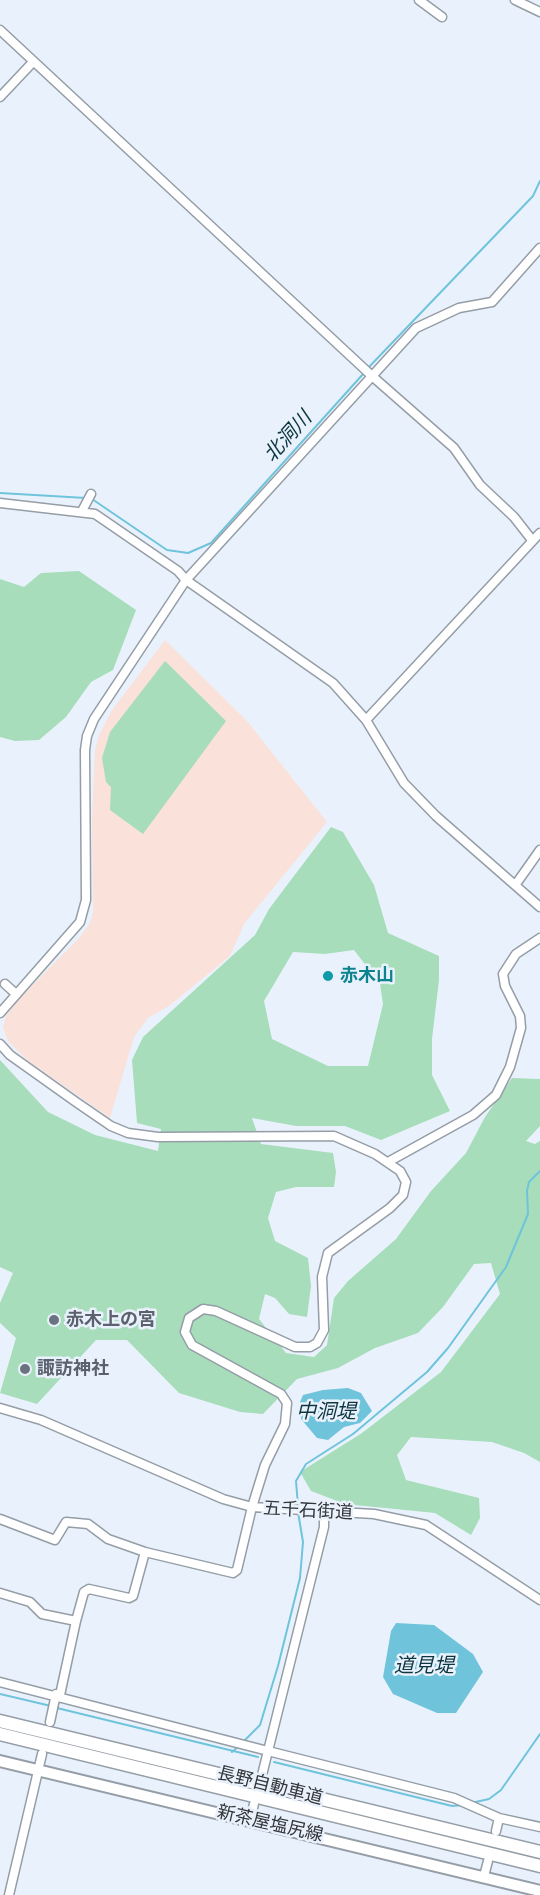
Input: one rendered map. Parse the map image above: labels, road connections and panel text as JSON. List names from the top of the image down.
{
  "streets": {
    "highway": ["長野自動車道"],
    "main road": ["新茶屋塩尻線"],
    "street": ["五千石街道"]
  },
  "water": ["北洞川", "中洞堤", "道見堤"],
  "places": ["赤木山", "赤木上の宮", "諏訪神社"]
}
